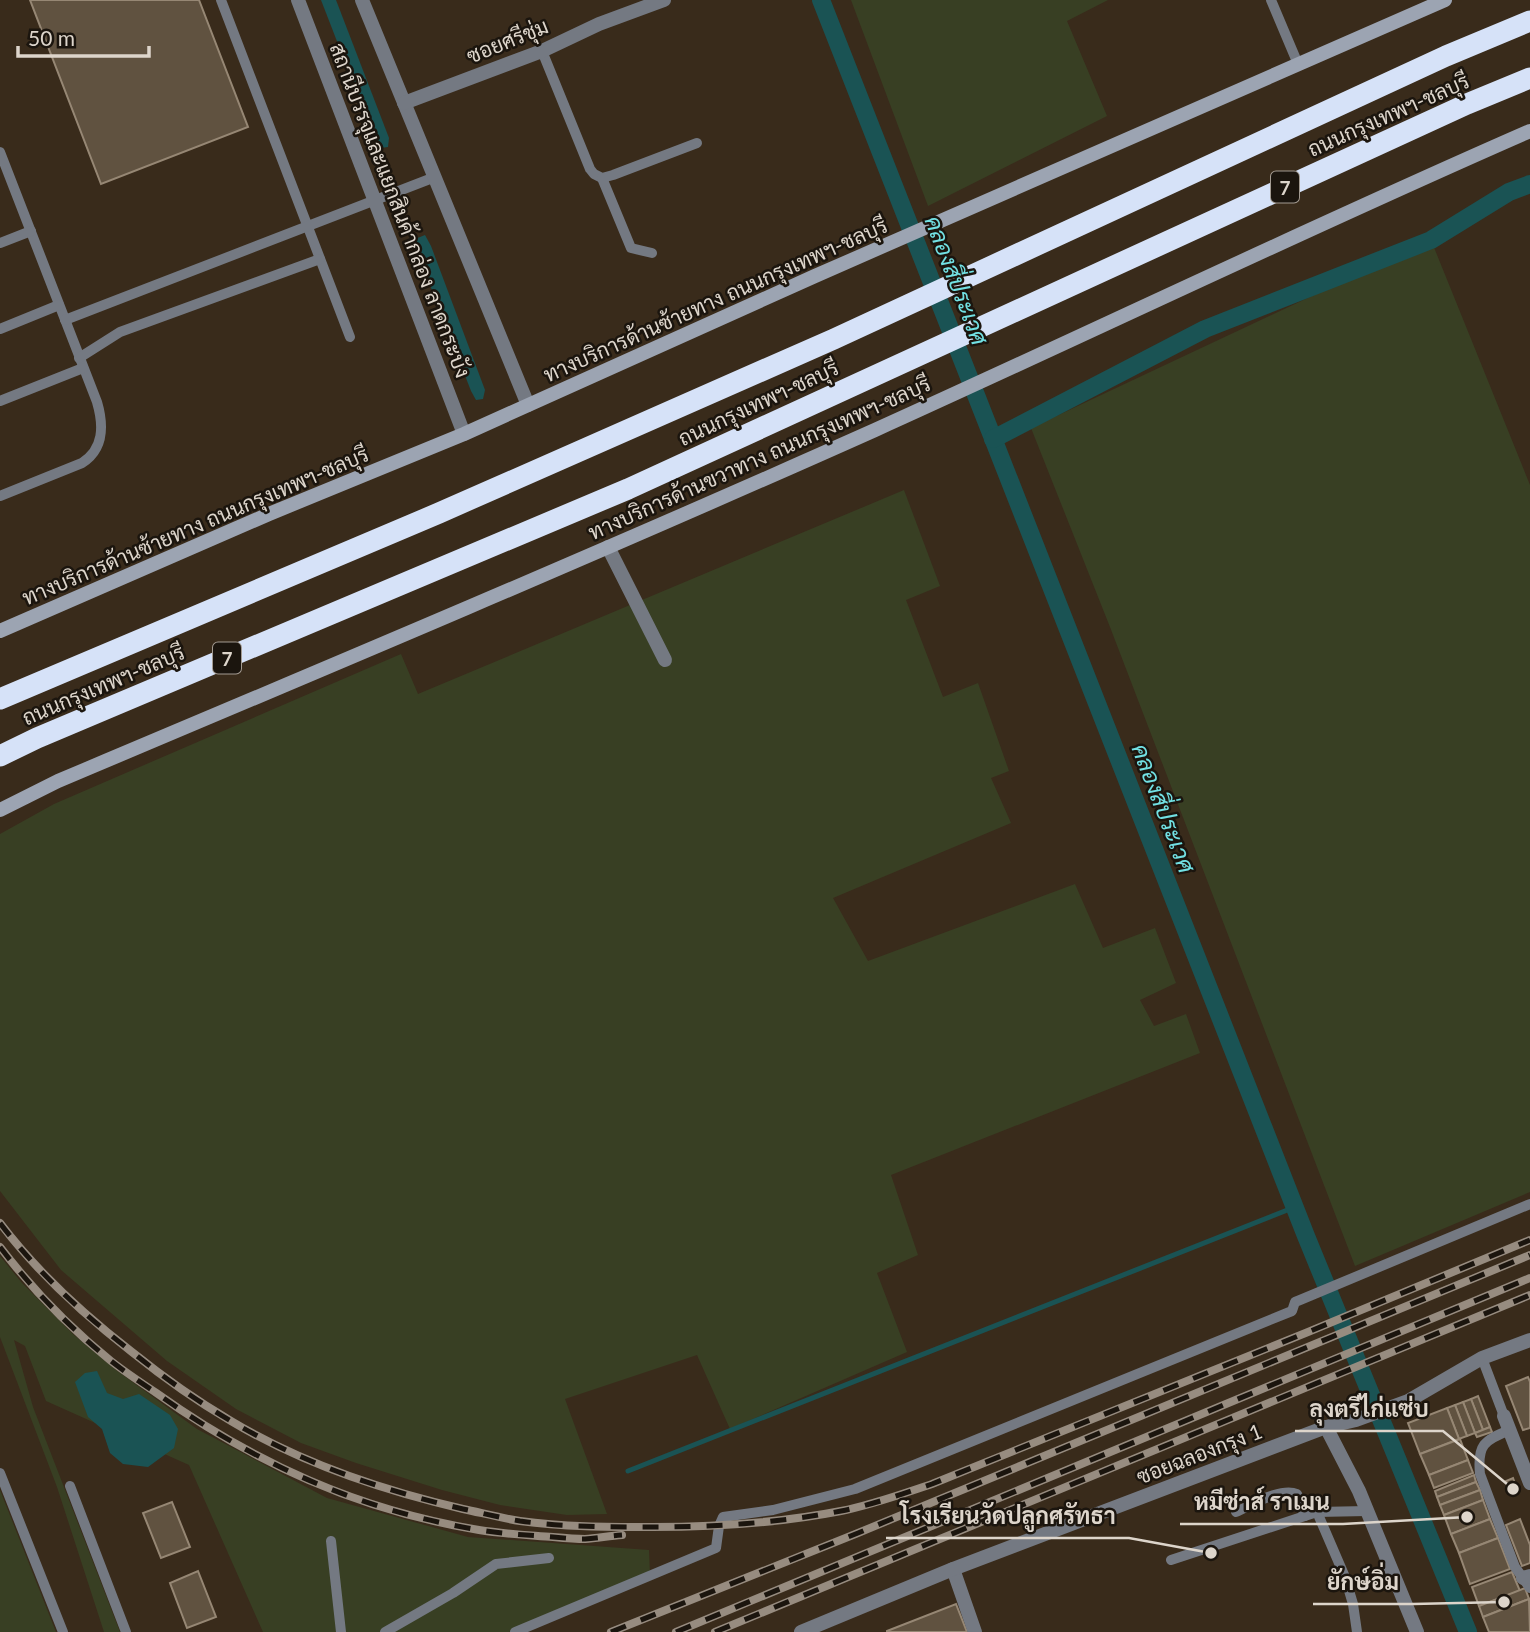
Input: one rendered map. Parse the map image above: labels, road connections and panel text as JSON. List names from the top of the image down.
{
  "streets": {
    "highway": ["ถนนกรุงเทพฯ-ชลบุรี", "7"],
    "main road": ["ทางบริการด้านซ้ายทาง ถนนกรุงเทพฯ-ชลบุรี", "ทางบริการด้านขวาทาง ถนนกรุงเทพฯ-ชลบุรี"],
    "street": ["ซอยศรีชุ่ม", "สถานีบรรจุและแยกสินค้ากล่อง ลาดกระบัง", "ซอยฉลองกรุง 1"]
  },
  "crossings": [
    ["ซอยศรีชุ่ม", "สถานีบรรจุและแยกสินค้ากล่อง ลาดกระบัง"],
    ["สถานีบรรจุและแยกสินค้ากล่อง ลาดกระบัง", "ทางบริการด้านซ้ายทาง ถนนกรุงเทพฯ-ชลบุรี"]
  ],
  "water": ["คลองสี่ประเวศ"],
  "places": [
    "ลุงตรีไก่แซ่บ",
    "หมีซ่าส์ ราเมน",
    "โรงเรียนวัดปลูกศรัทธา",
    "ยักษ์อิ่ม"
  ],
  "scale_bar": "50 m"
}
